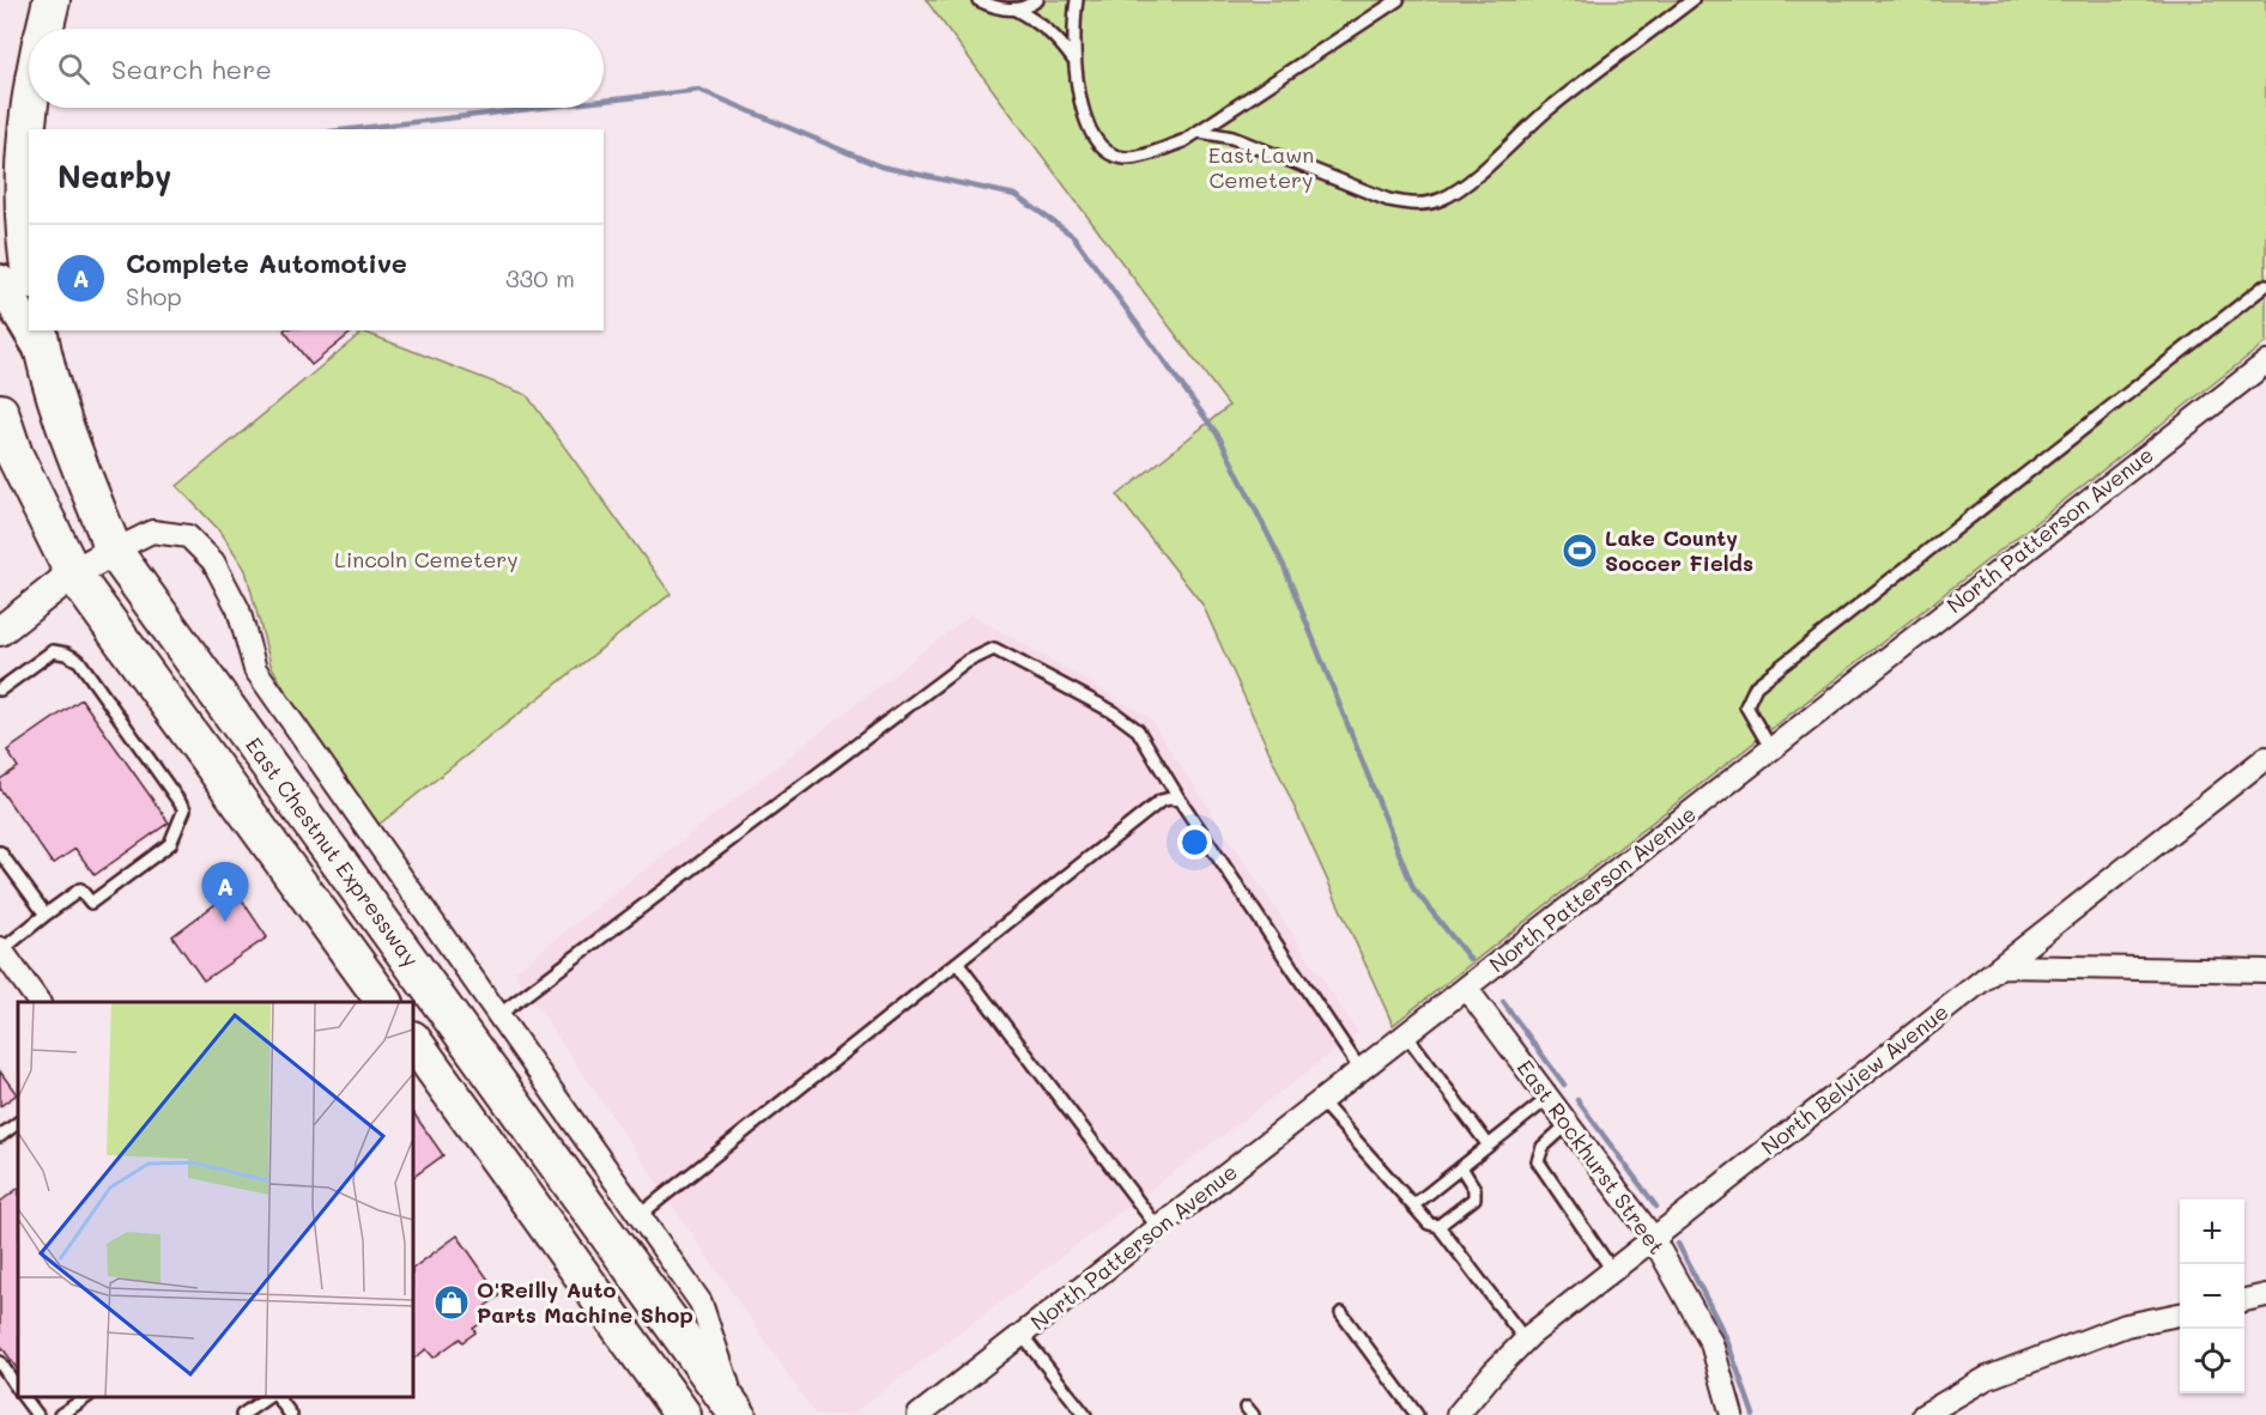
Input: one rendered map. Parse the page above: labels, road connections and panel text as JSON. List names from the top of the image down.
{
  "streets": {
    "main road": ["East Chestnut Expressway"],
    "street": ["North Patterson Avenue", "North Belview Avenue", "East Rockhurst Street"]
  },
  "crossings": [
    ["North Patterson Avenue", "East Rockhurst Street"],
    ["North Belview Avenue", "East Rockhurst Street"]
  ],
  "parks": ["East Lawn Cemetery", "Lincoln Cemetery"],
  "places": {
    "sports": ["Lake County Soccer Fields"],
    "shop": ["O'Reilly Auto Parts Machine Shop"]
  },
  "page": {
    "search": "Search here",
    "heading": "Nearby",
    "list": [
      {
        "mark": "A",
        "name": "Complete Automotive",
        "note": "Shop",
        "value": "330 m"
      }
    ],
    "pins": "A",
    "map_buttons": ["+", "−"]
  }
}
